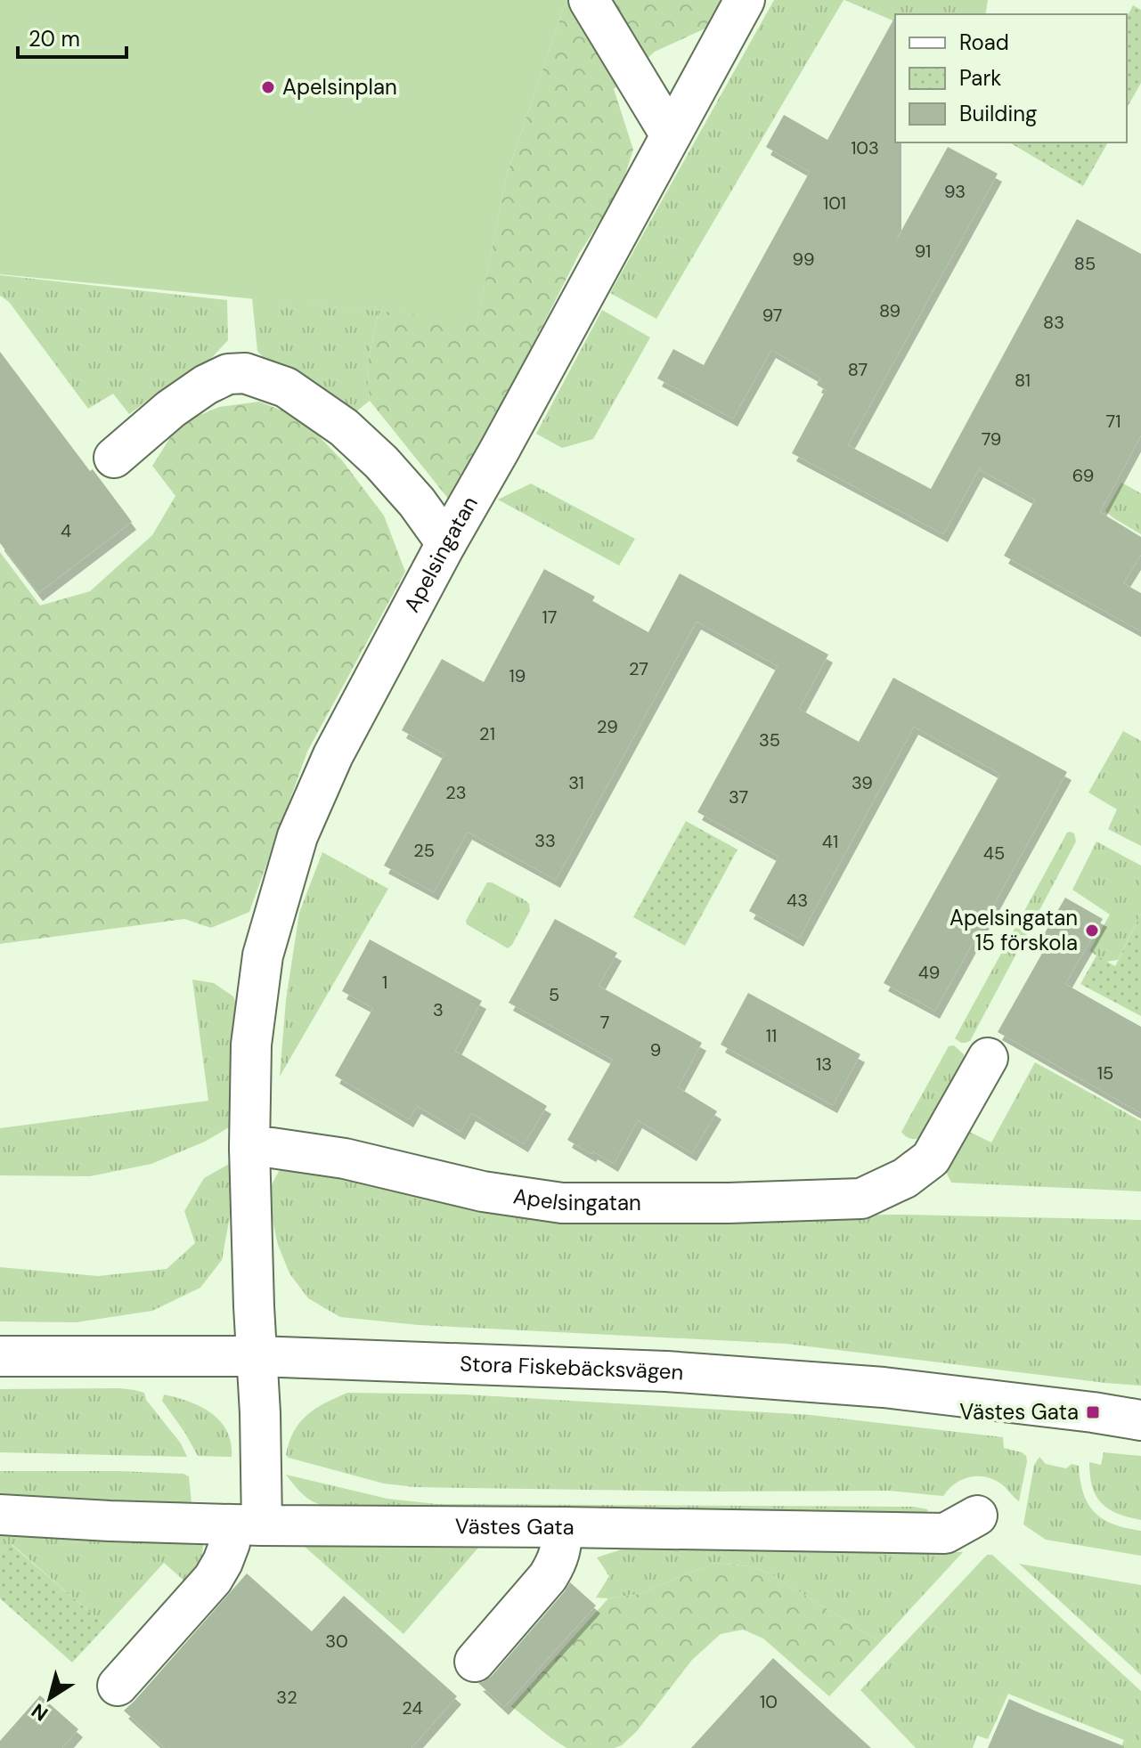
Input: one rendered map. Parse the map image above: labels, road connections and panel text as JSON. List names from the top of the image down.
{
  "streets": {
    "street": ["Apelsingatan", "Stora Fiskebäcksvägen", "Västes Gata"]
  },
  "crossings": [
    ["Apelsingatan", "Stora Fiskebäcksvägen"]
  ],
  "places": {
    "other": ["Apelsinplan", "Apelsingatan 15 förskola"],
    "transit": ["Västes Gata"]
  },
  "house_numbers": [
    "103",
    "93",
    "101",
    "91",
    "99",
    "85",
    "89",
    "97",
    "83",
    "87",
    "81",
    "71",
    "79",
    "69",
    "4",
    "17",
    "27",
    "19",
    "29",
    "21",
    "35",
    "31",
    "39",
    "23",
    "37",
    "33",
    "41",
    "25",
    "45",
    "43",
    "49",
    "1",
    "5",
    "3",
    "7",
    "11",
    "9",
    "13",
    "15",
    "30",
    "32",
    "10",
    "24"
  ],
  "legend": ["Road", "Park", "Building"],
  "scale_bar": "20 m",
  "north": "bottom left"
}
